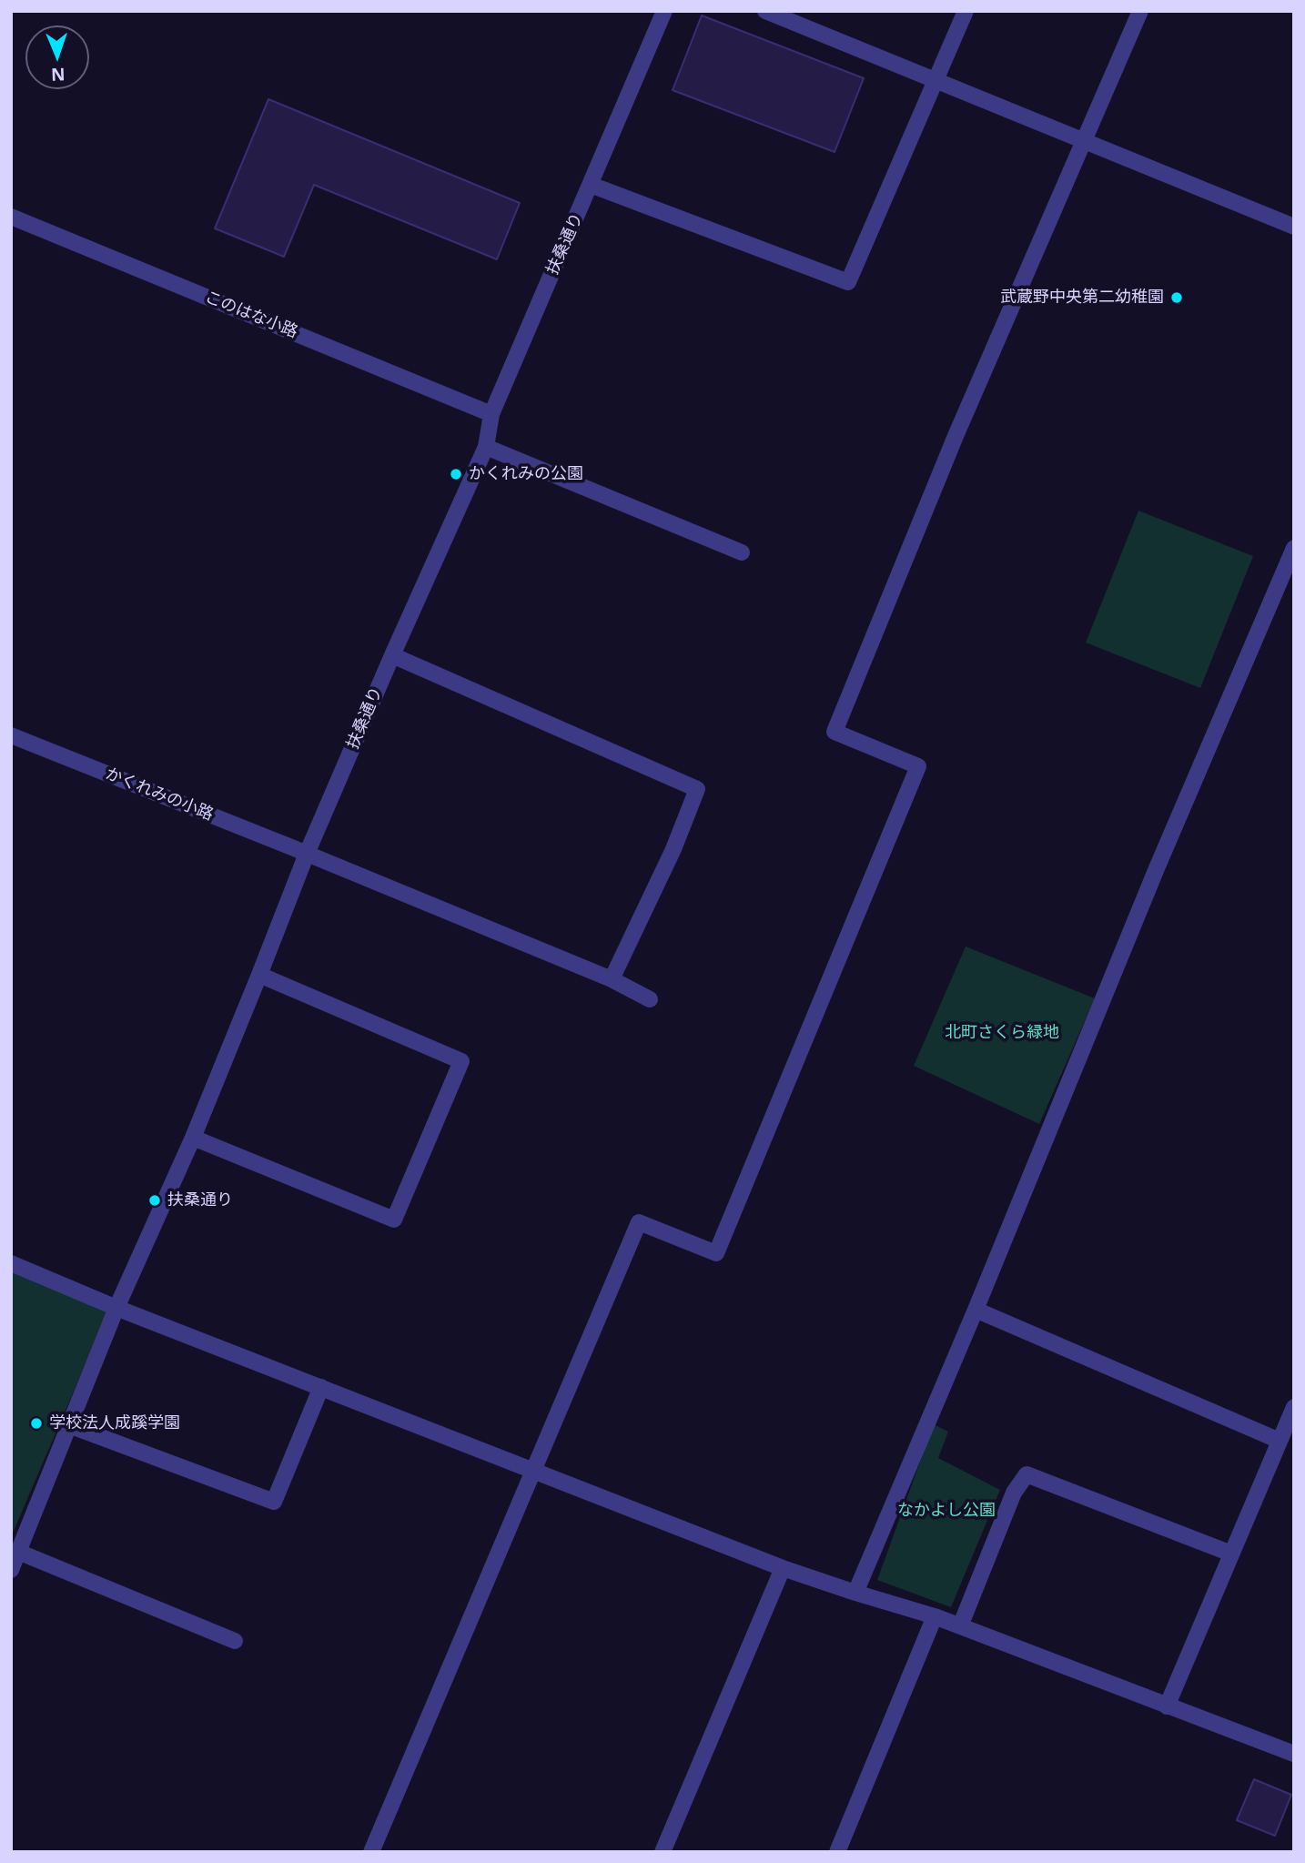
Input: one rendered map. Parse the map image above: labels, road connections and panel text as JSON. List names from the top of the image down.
{
  "streets": {
    "street": ["扶桑通り", "このはな小路", "かくれみの小路"]
  },
  "crossings": [
    ["扶桑通り", "このはな小路"],
    ["扶桑通り", "かくれみの小路"]
  ],
  "parks": ["北町さくら緑地", "なかよし公園"],
  "places": [
    "武蔵野中央第二幼稚園",
    "かくれみの公園",
    "扶桑通り",
    "学校法人成蹊学園"
  ],
  "north": "bottom"
}
